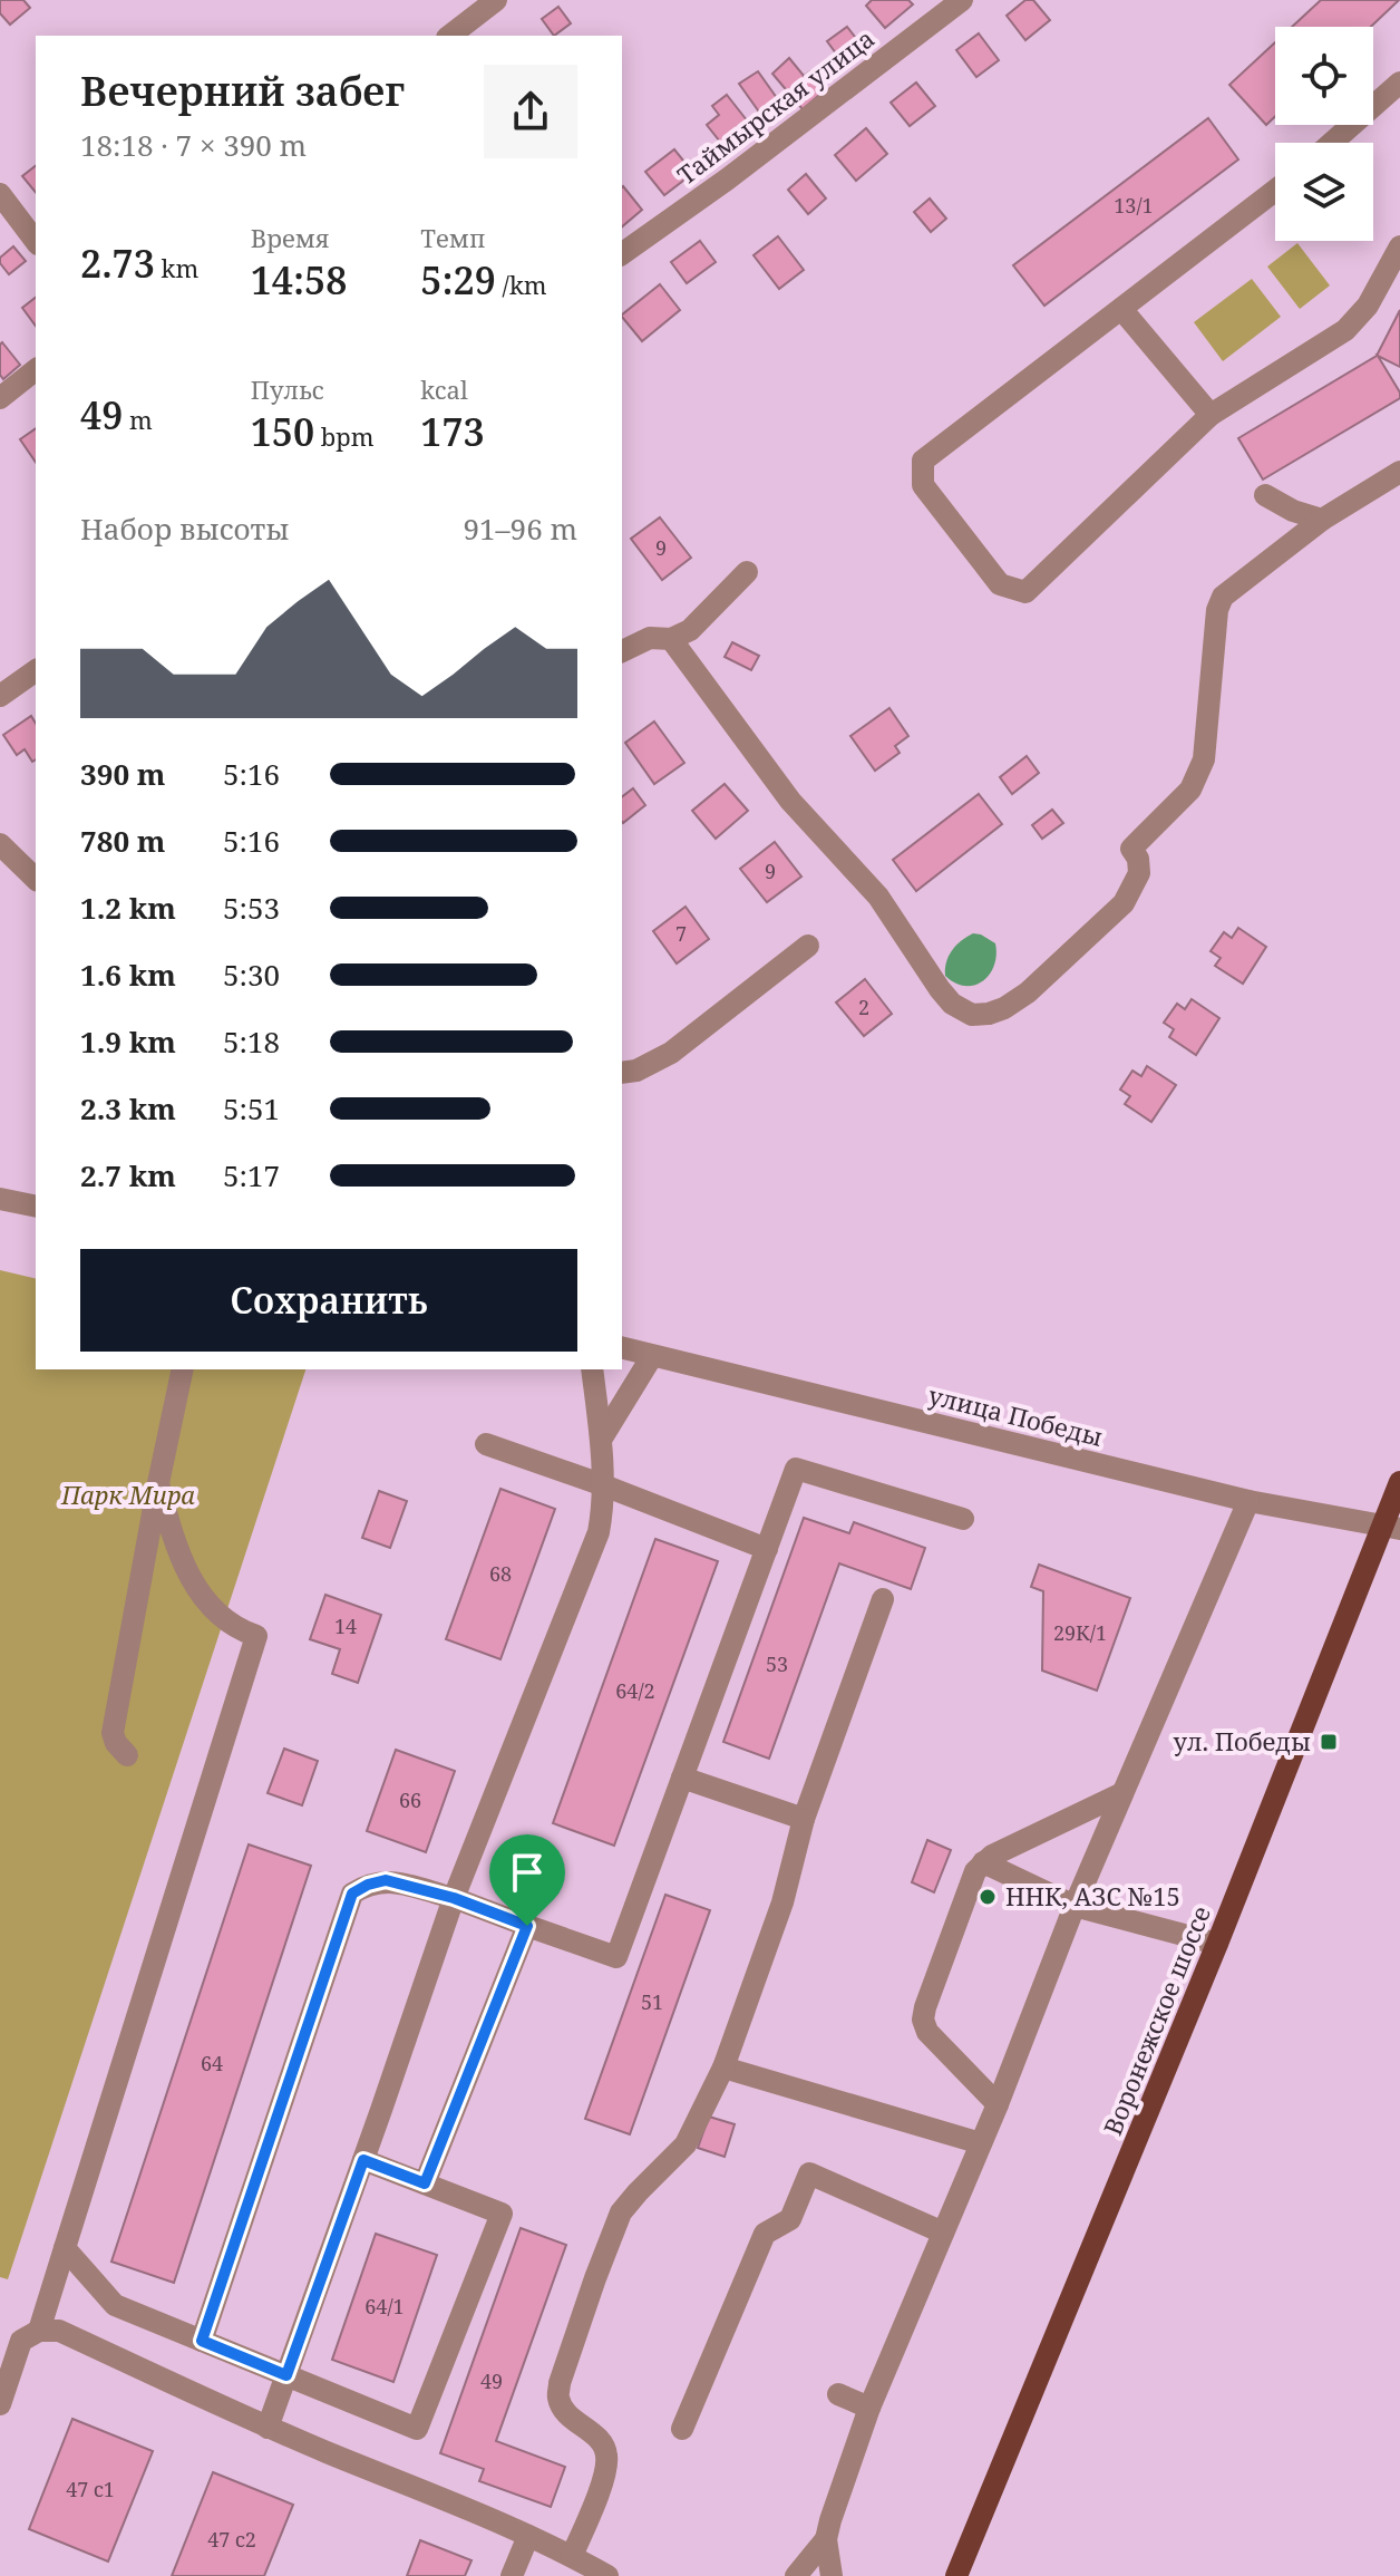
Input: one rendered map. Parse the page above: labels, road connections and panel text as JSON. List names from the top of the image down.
{
  "streets": {
    "main road": ["Воронежское шоссе"],
    "street": ["Таймырская улица", "улица Победы"]
  },
  "crossings": [
    ["улица Победы", "Воронежское шоссе"]
  ],
  "parks": ["Парк Мира"],
  "places": {
    "transit": ["ул. Победы"],
    "other": ["ННК, АЗС №15"]
  },
  "house_numbers": [
    "13/1",
    "9",
    "9",
    "7",
    "2",
    "68",
    "14",
    "29К/1",
    "53",
    "64/2",
    "66",
    "51",
    "64",
    "64/1",
    "49",
    "47 с1",
    "47 с2"
  ],
  "page": {
    "heading": ["Вечерний забег", "18:18 · 7 × 390 m"],
    "stats": [
      ["2.73 km"],
      ["Время", "14:58"],
      ["Темп", "5:29 /km"],
      ["49 m"],
      ["Пульс", "150 bpm"],
      ["kcal", "173"]
    ],
    "chart": ["Набор высоты", "91–96 m"],
    "list": [
      {
        "name": "390 m",
        "note": "5:16"
      },
      {
        "name": "780 m",
        "note": "5:16"
      },
      {
        "name": "1.2 km",
        "note": "5:53"
      },
      {
        "name": "1.6 km",
        "note": "5:30"
      },
      {
        "name": "1.9 km",
        "note": "5:18"
      },
      {
        "name": "2.3 km",
        "note": "5:51"
      },
      {
        "name": "2.7 km",
        "note": "5:17"
      }
    ],
    "buttons": "Сохранить"
  }
}
